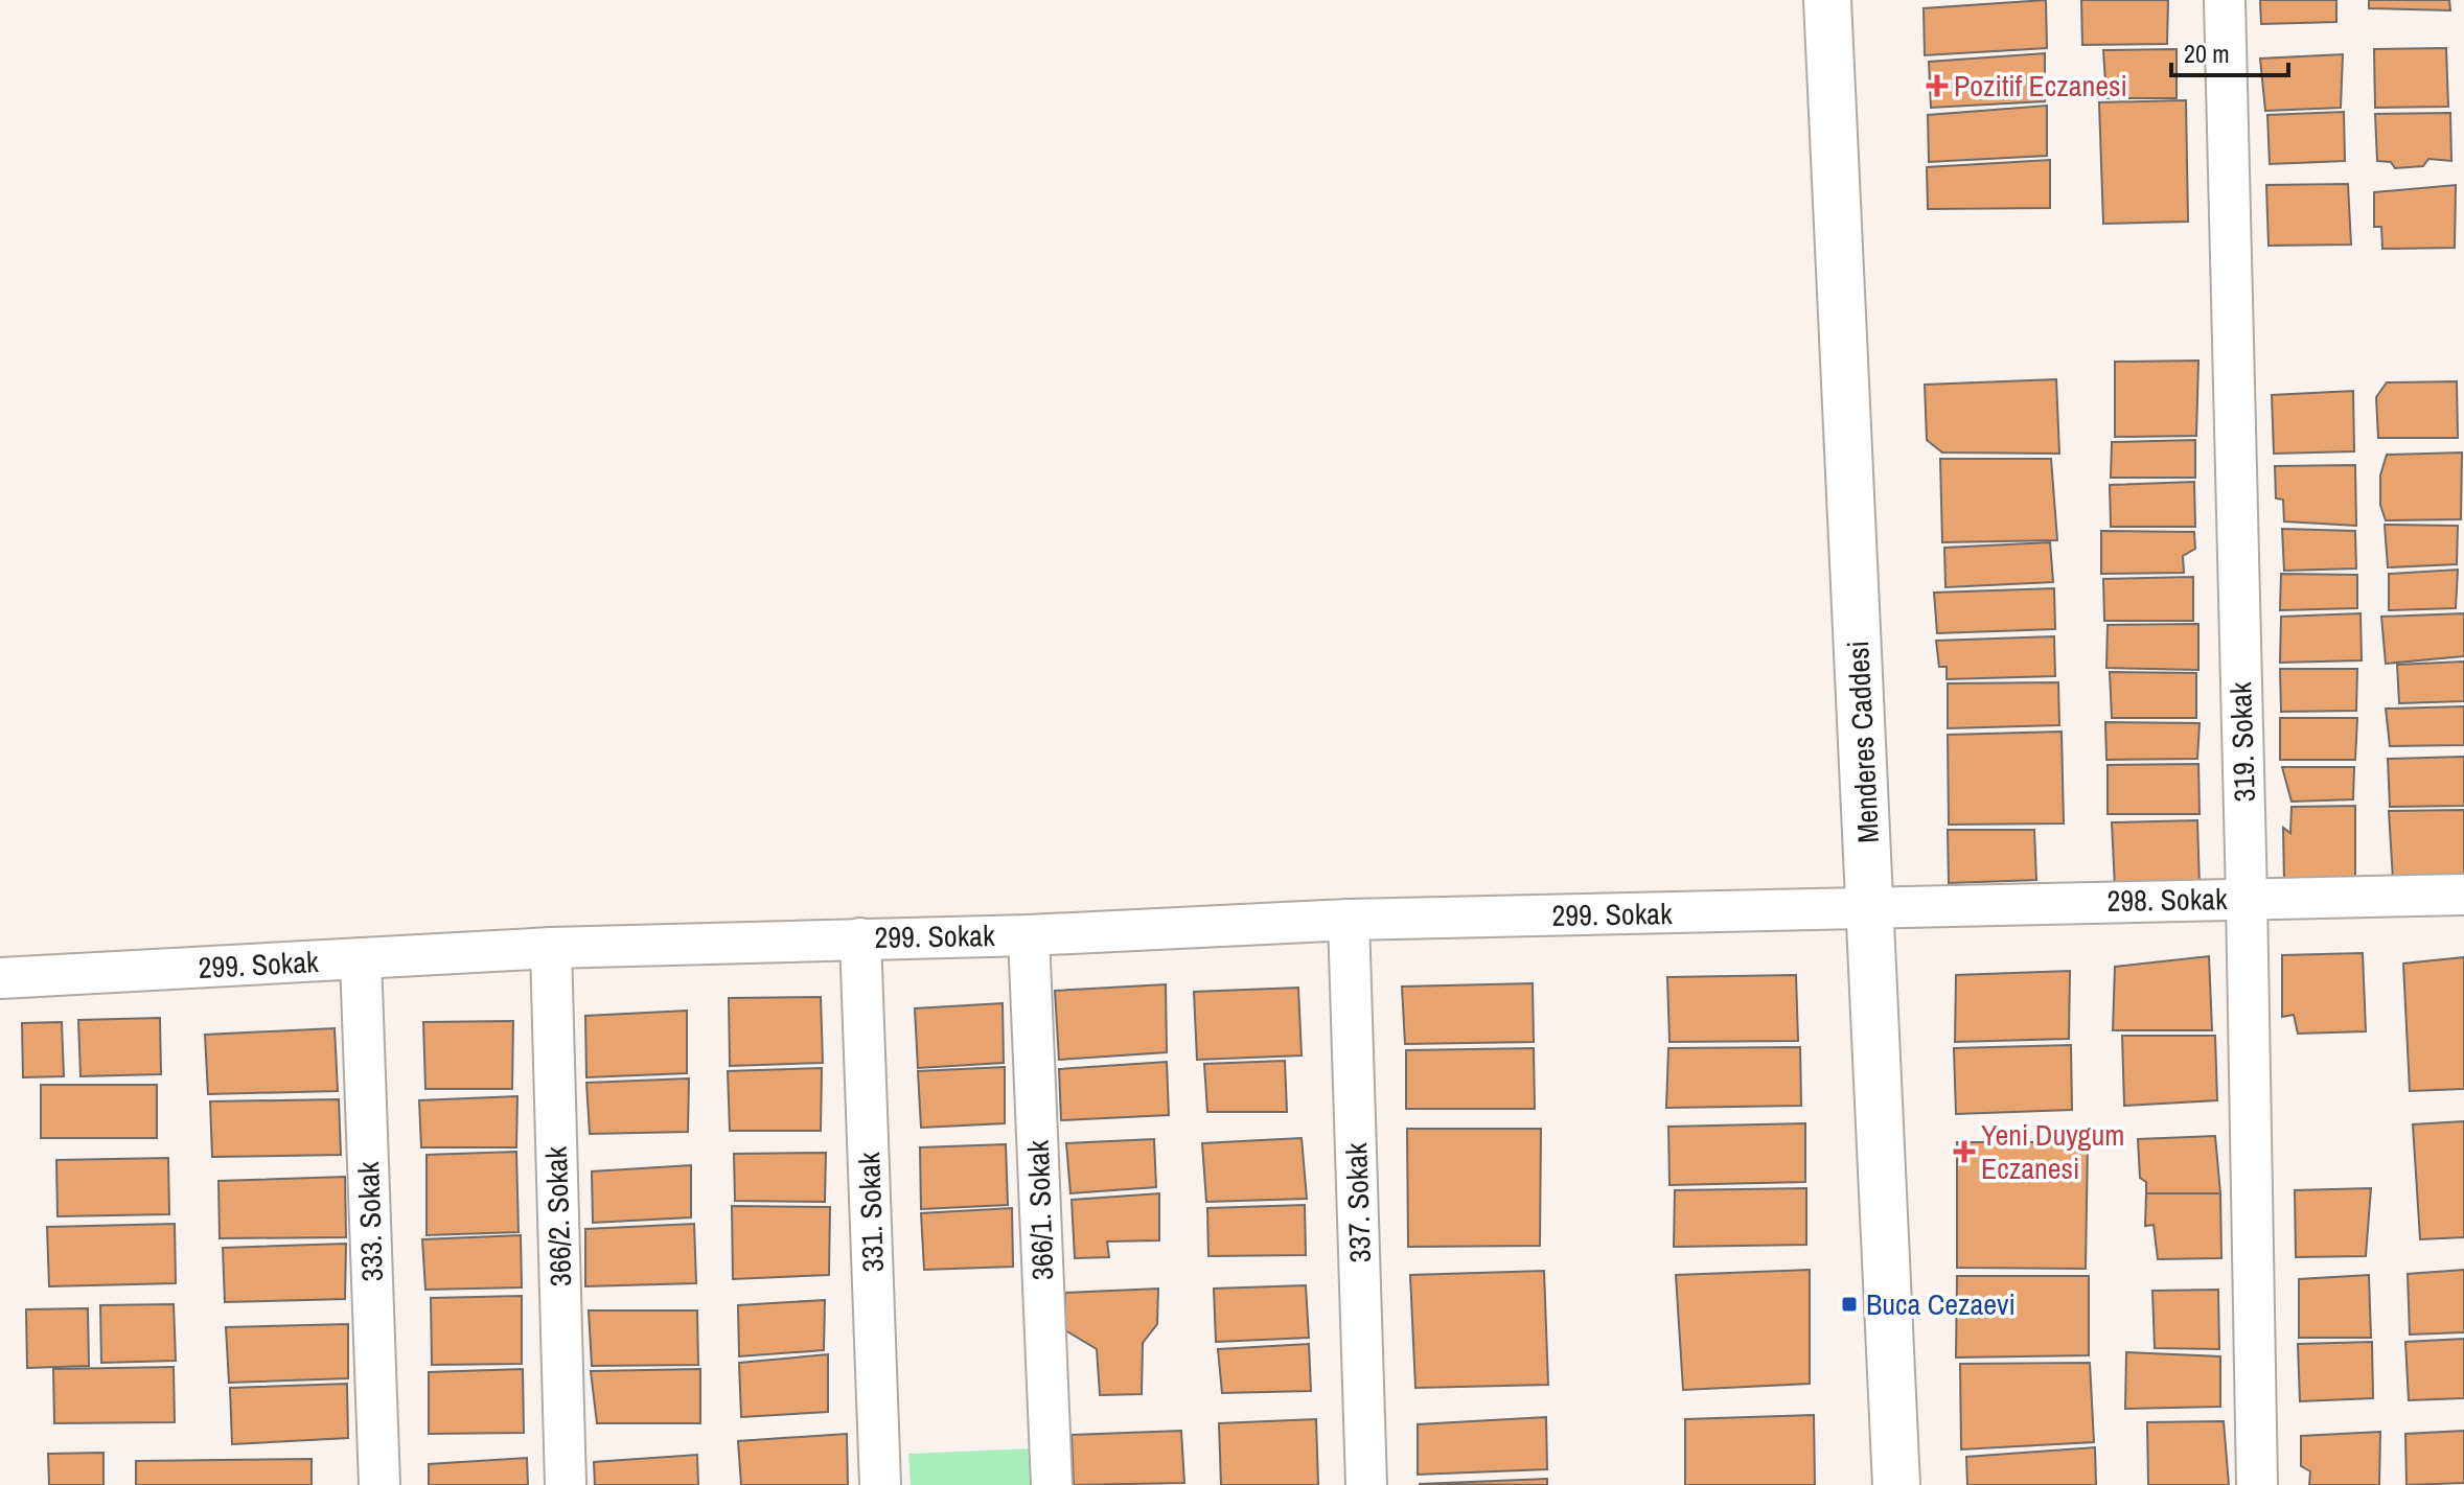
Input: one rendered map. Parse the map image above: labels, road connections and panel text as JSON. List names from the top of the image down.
{
  "streets": {
    "main road": ["Menderes Caddesi"],
    "street": [
      "319. Sokak",
      "298. Sokak",
      "299. Sokak",
      "337. Sokak",
      "366/1. Sokak",
      "331. Sokak",
      "366/2. Sokak",
      "333. Sokak"
    ]
  },
  "crossings": [
    ["Menderes Caddesi", "298. Sokak"],
    ["Menderes Caddesi", "299. Sokak"],
    ["319. Sokak", "298. Sokak"],
    ["298. Sokak", "299. Sokak"],
    ["299. Sokak", "337. Sokak"],
    ["299. Sokak", "366/1. Sokak"],
    ["299. Sokak", "331. Sokak"],
    ["299. Sokak", "366/2. Sokak"],
    ["299. Sokak", "333. Sokak"]
  ],
  "places": {
    "health": ["Pozitif Eczanesi", "Yeni Duygum Eczanesi"],
    "transit": ["Buca Cezaevi"]
  },
  "scale_bar": "20 m"
}
